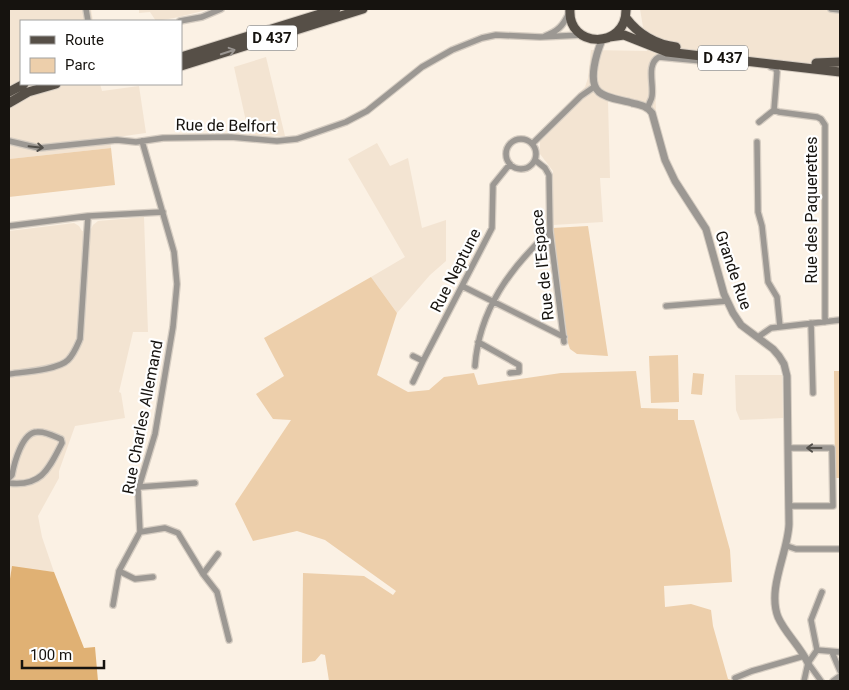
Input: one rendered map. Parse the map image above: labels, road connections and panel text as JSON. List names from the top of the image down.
{
  "streets": {
    "main road": ["D 437"],
    "street": [
      "Rue de Belfort",
      "Rue des Paquerettes",
      "Rue de l'Espace",
      "Rue Neptune",
      "Grande Rue",
      "Rue Charles Allemand"
    ]
  },
  "crossings": [
    ["Rue de Belfort", "Rue Charles Allemand"],
    ["Rue de l'Espace", "Rue Neptune"]
  ],
  "legend": ["Route", "Parc"],
  "scale_bar": "100 m"
}
